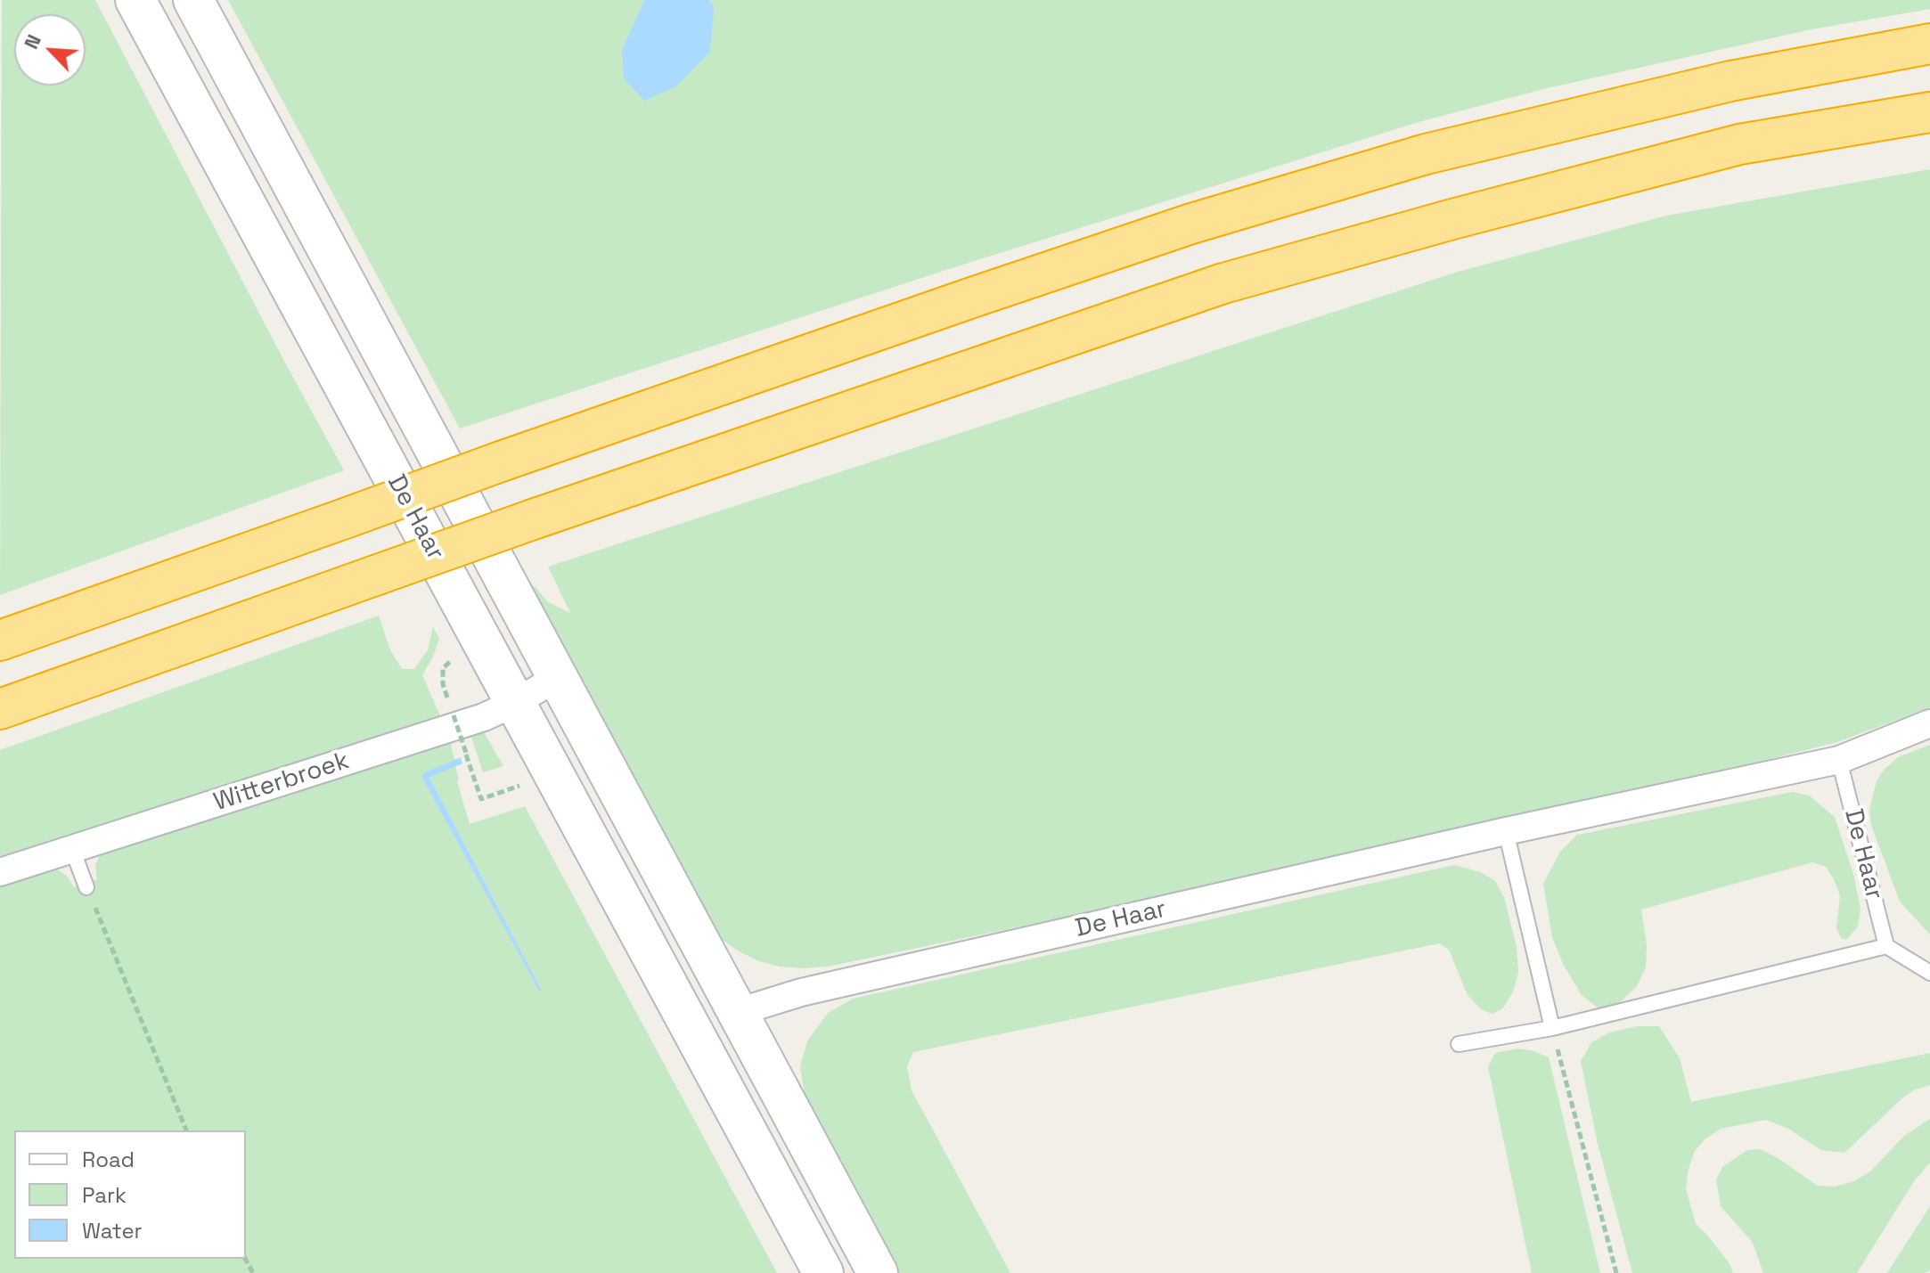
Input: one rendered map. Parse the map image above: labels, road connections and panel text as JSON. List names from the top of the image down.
{
  "streets": {
    "street": ["De Haar", "Witterbroek"]
  },
  "crossings": [
    ["De Haar", "Witterbroek"]
  ],
  "legend": ["Road", "Park", "Water"],
  "north": "top left"
}
